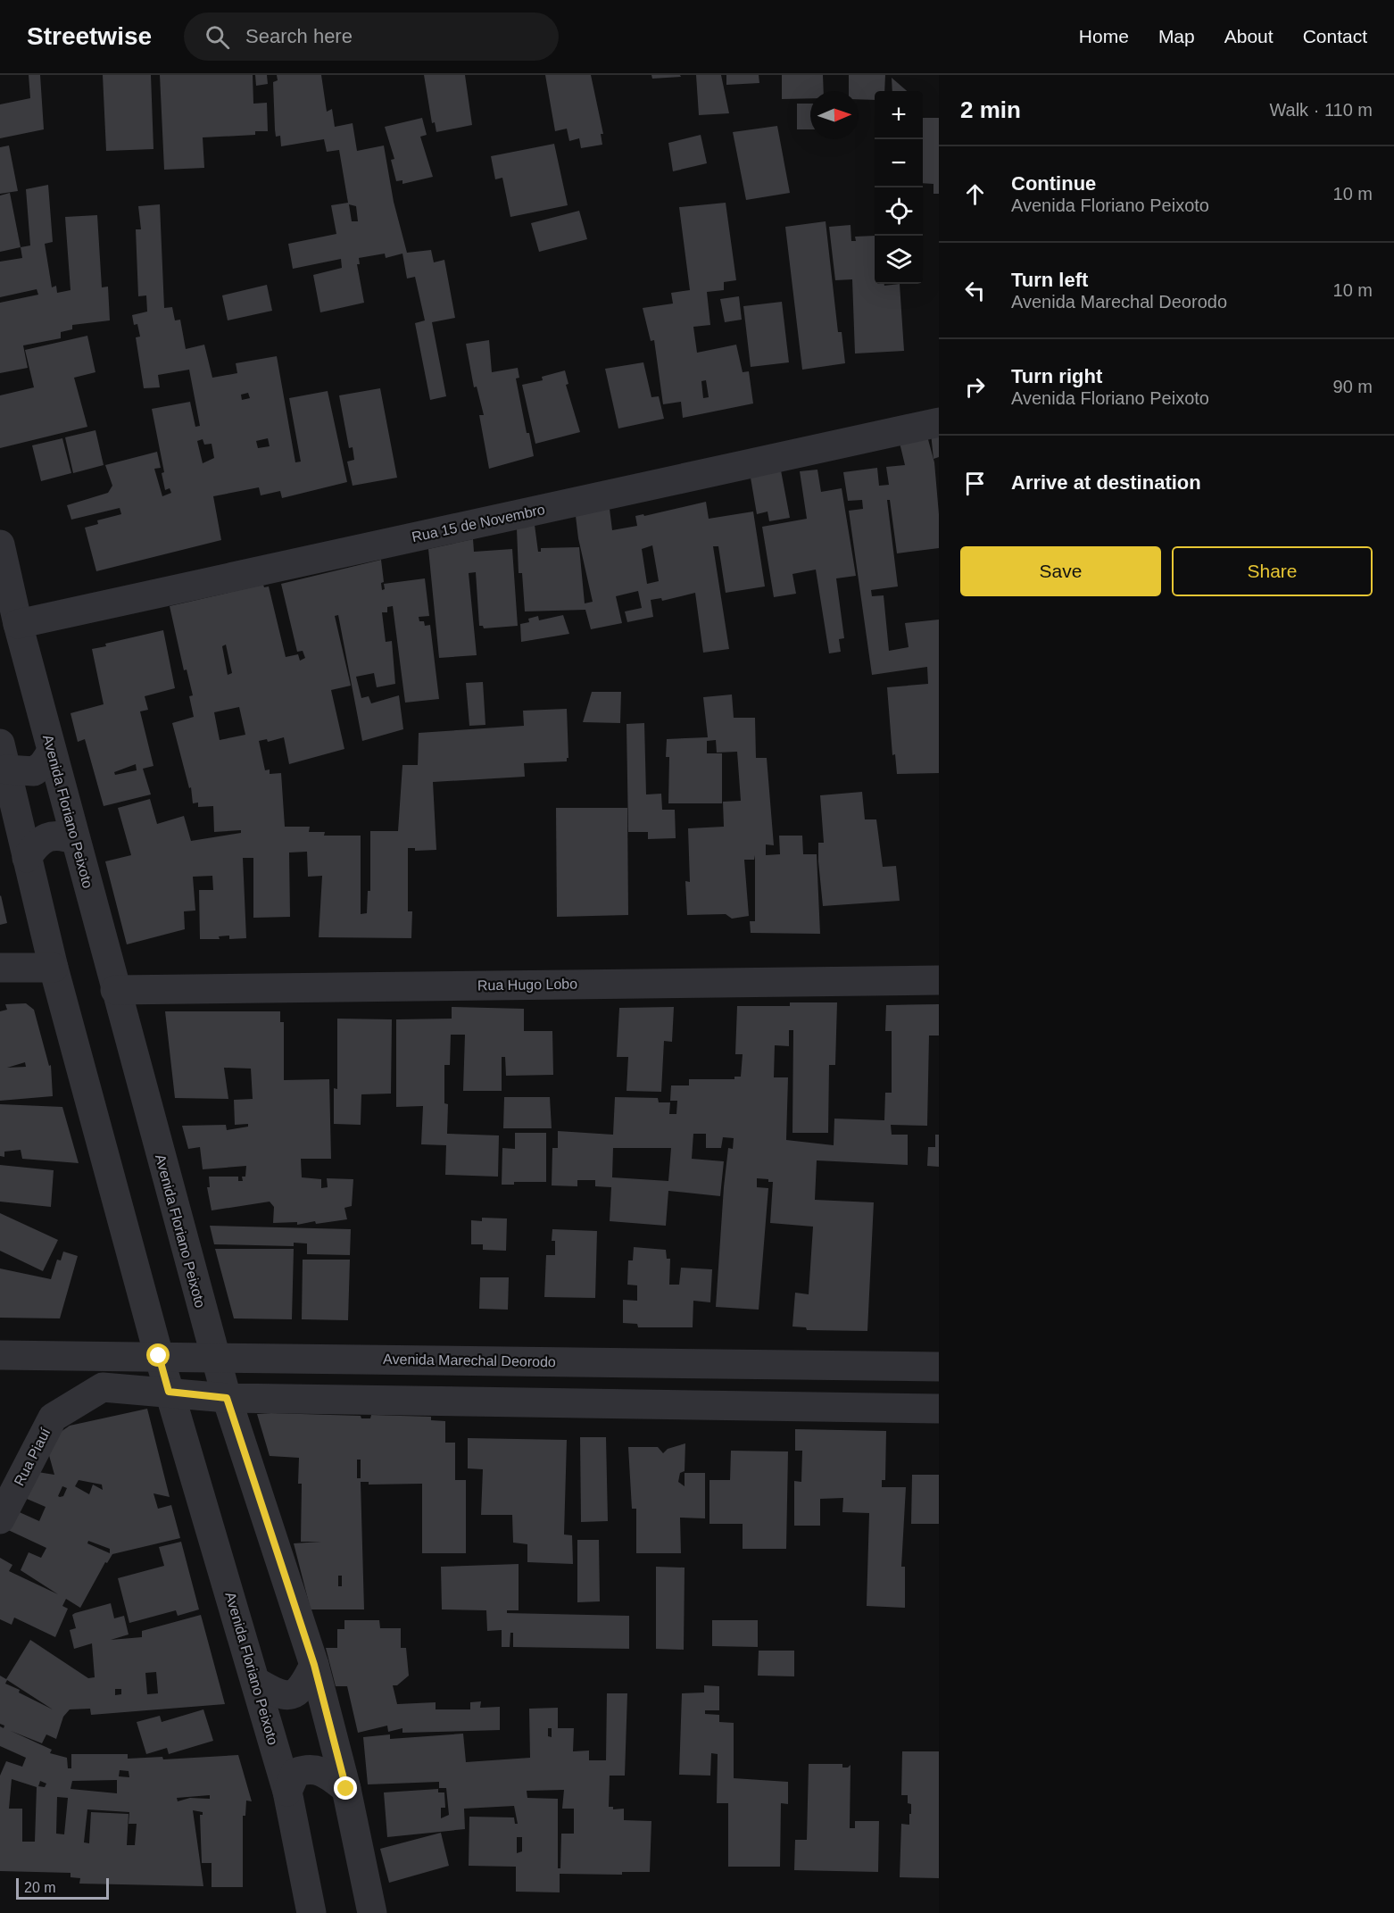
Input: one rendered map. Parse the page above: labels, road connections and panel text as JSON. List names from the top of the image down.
{
  "streets": {
    "street": [
      "Rua 15 de Novembro",
      "Avenida Floriano Peixoto",
      "Rua Hugo Lobo",
      "Avenida Marechal Deorodo",
      "Rua Piauí"
    ]
  },
  "crossings": [
    ["Rua 15 de Novembro", "Avenida Floriano Peixoto"],
    ["Avenida Floriano Peixoto", "Rua Hugo Lobo"],
    ["Avenida Floriano Peixoto", "Avenida Marechal Deorodo"],
    ["Avenida Floriano Peixoto", "Rua Piauí"]
  ],
  "scale_bar": "20 m",
  "north": "right",
  "page": {
    "header": "Streetwise",
    "search": "Search here",
    "nav": [
      "Home",
      "Map",
      "About",
      "Contact"
    ],
    "heading": ["2 min", "Walk · 110 m"],
    "map_buttons": ["+", "−"],
    "list": [
      ["Continue", "Avenida Floriano Peixoto", "10 m"],
      ["Turn left", "Avenida Marechal Deorodo", "10 m"],
      ["Turn right", "Avenida Floriano Peixoto", "90 m"],
      "Arrive at destination"
    ],
    "buttons": ["Save", "Share"],
    "scale": "20 m"
  }
}
